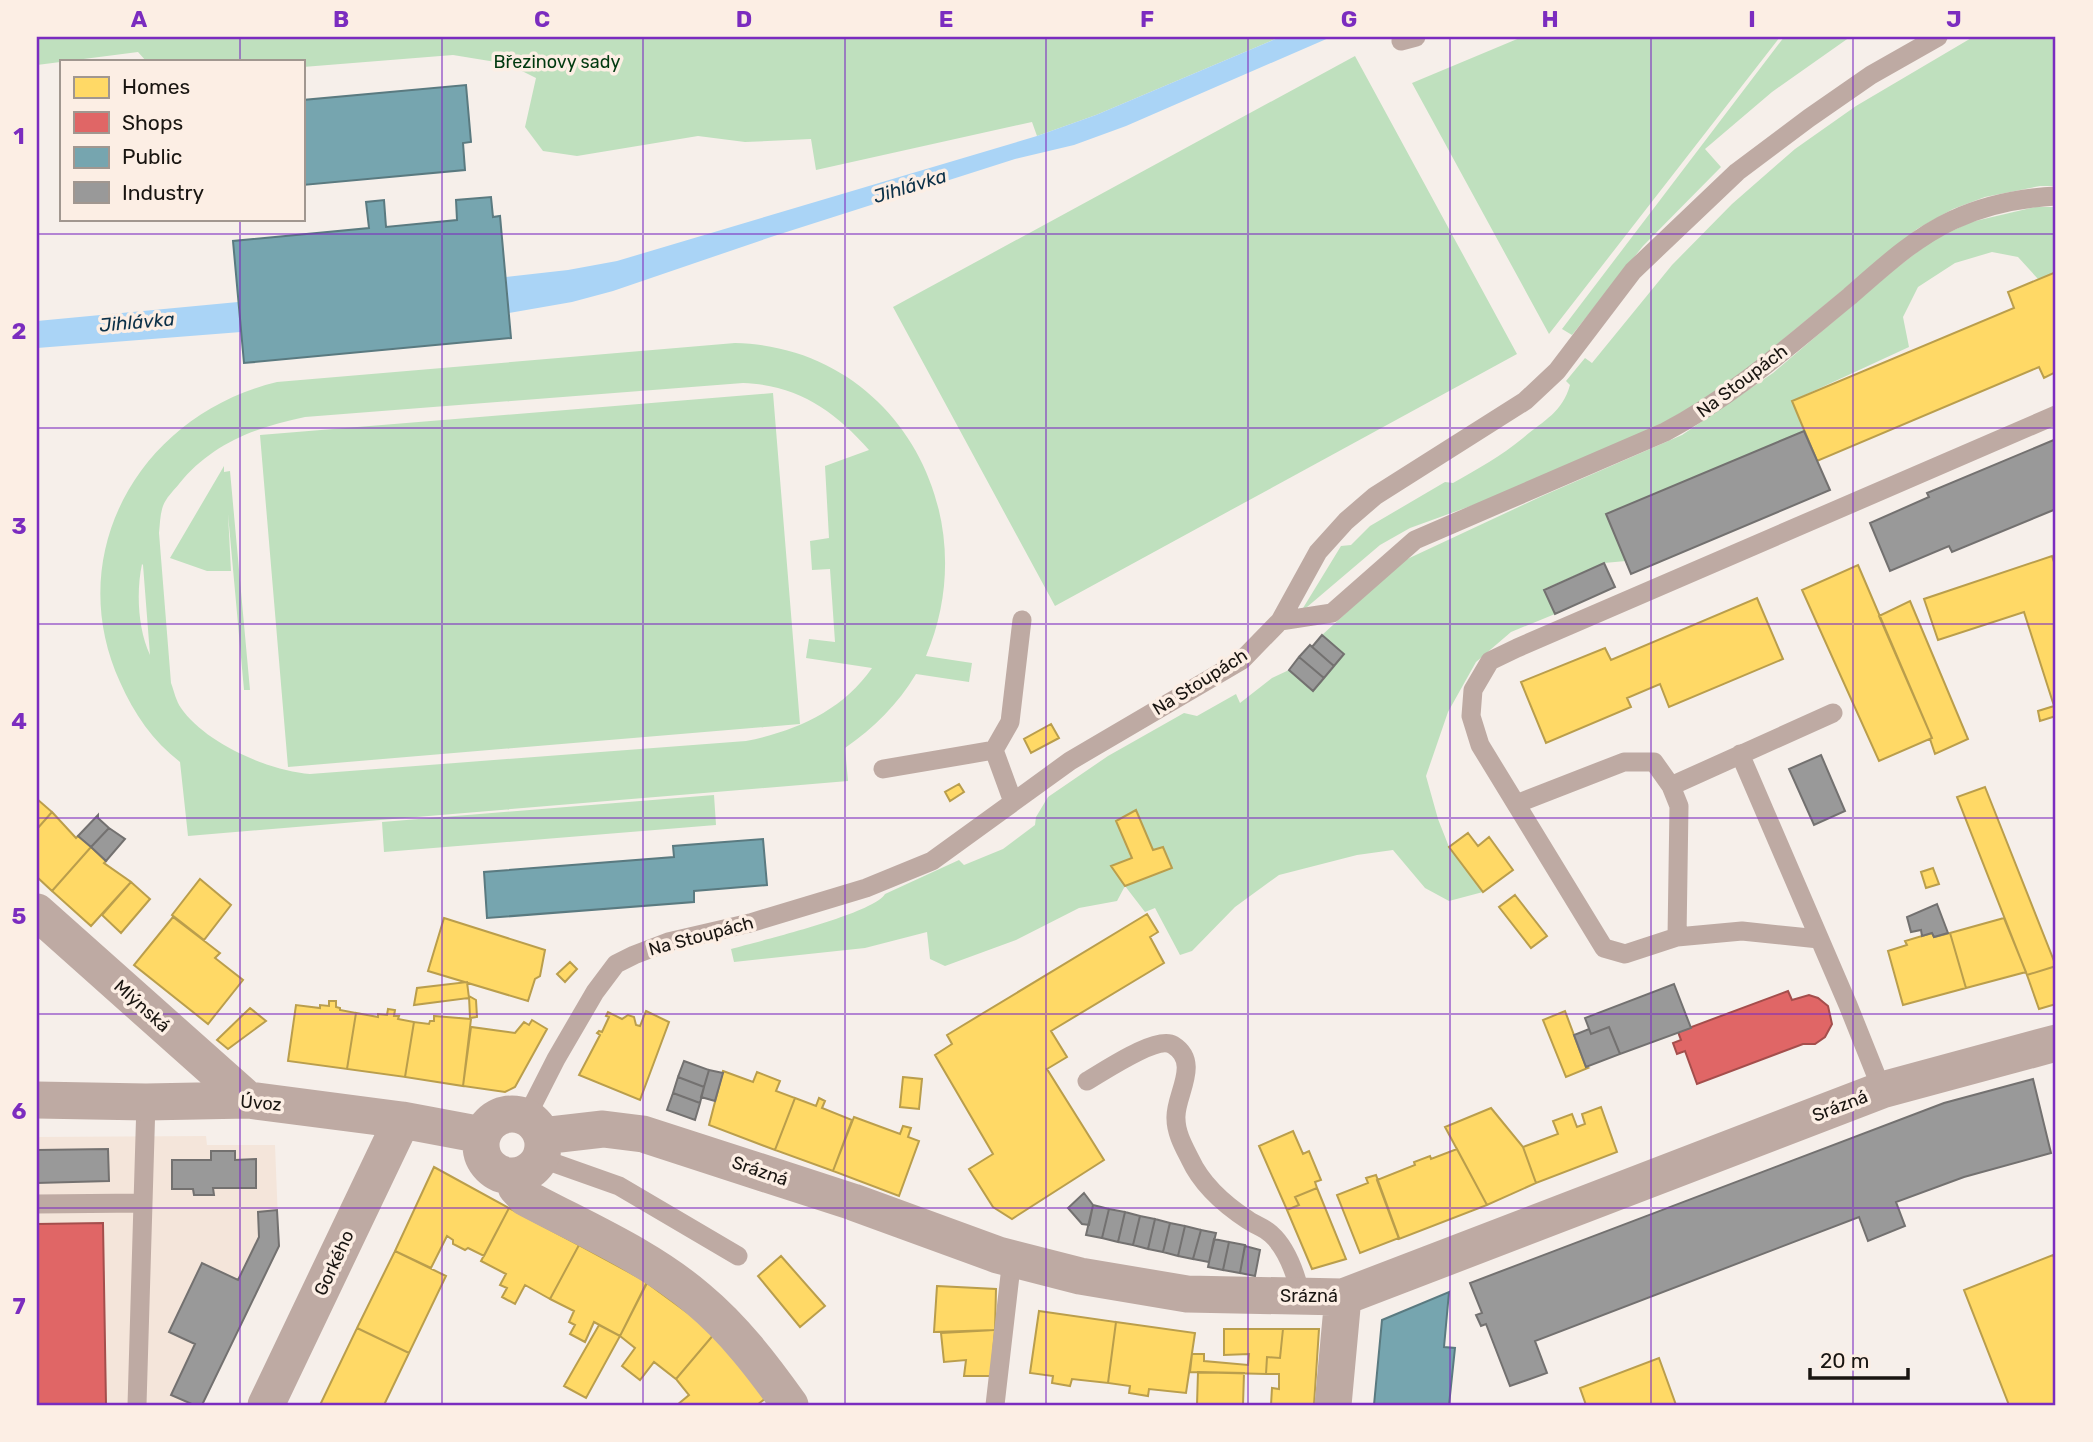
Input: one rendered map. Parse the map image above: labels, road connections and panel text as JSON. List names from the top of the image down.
{
  "streets": {
    "street": [
      "Mlýnská",
      "Úvoz",
      "Srázná",
      "Gorkého"
    ],
    "lane": ["Na Stoupách"]
  },
  "crossings": [
    ["Na Stoupách", "Úvoz"],
    ["Na Stoupách", "Srázná"],
    ["Mlýnská", "Úvoz"],
    ["Úvoz", "Srázná"],
    ["Úvoz", "Gorkého"]
  ],
  "water": ["Jihlávka"],
  "parks": ["Březinovy sady"],
  "legend": [
    "Homes",
    "Shops",
    "Public",
    "Industry"
  ],
  "scale_bar": "20 m",
  "grid": {
    "columns": [
      "A",
      "B",
      "C",
      "D",
      "E",
      "F",
      "G",
      "H",
      "I",
      "J"
    ],
    "rows": [
      "1",
      "2",
      "3",
      "4",
      "5",
      "6",
      "7"
    ]
  }
}
